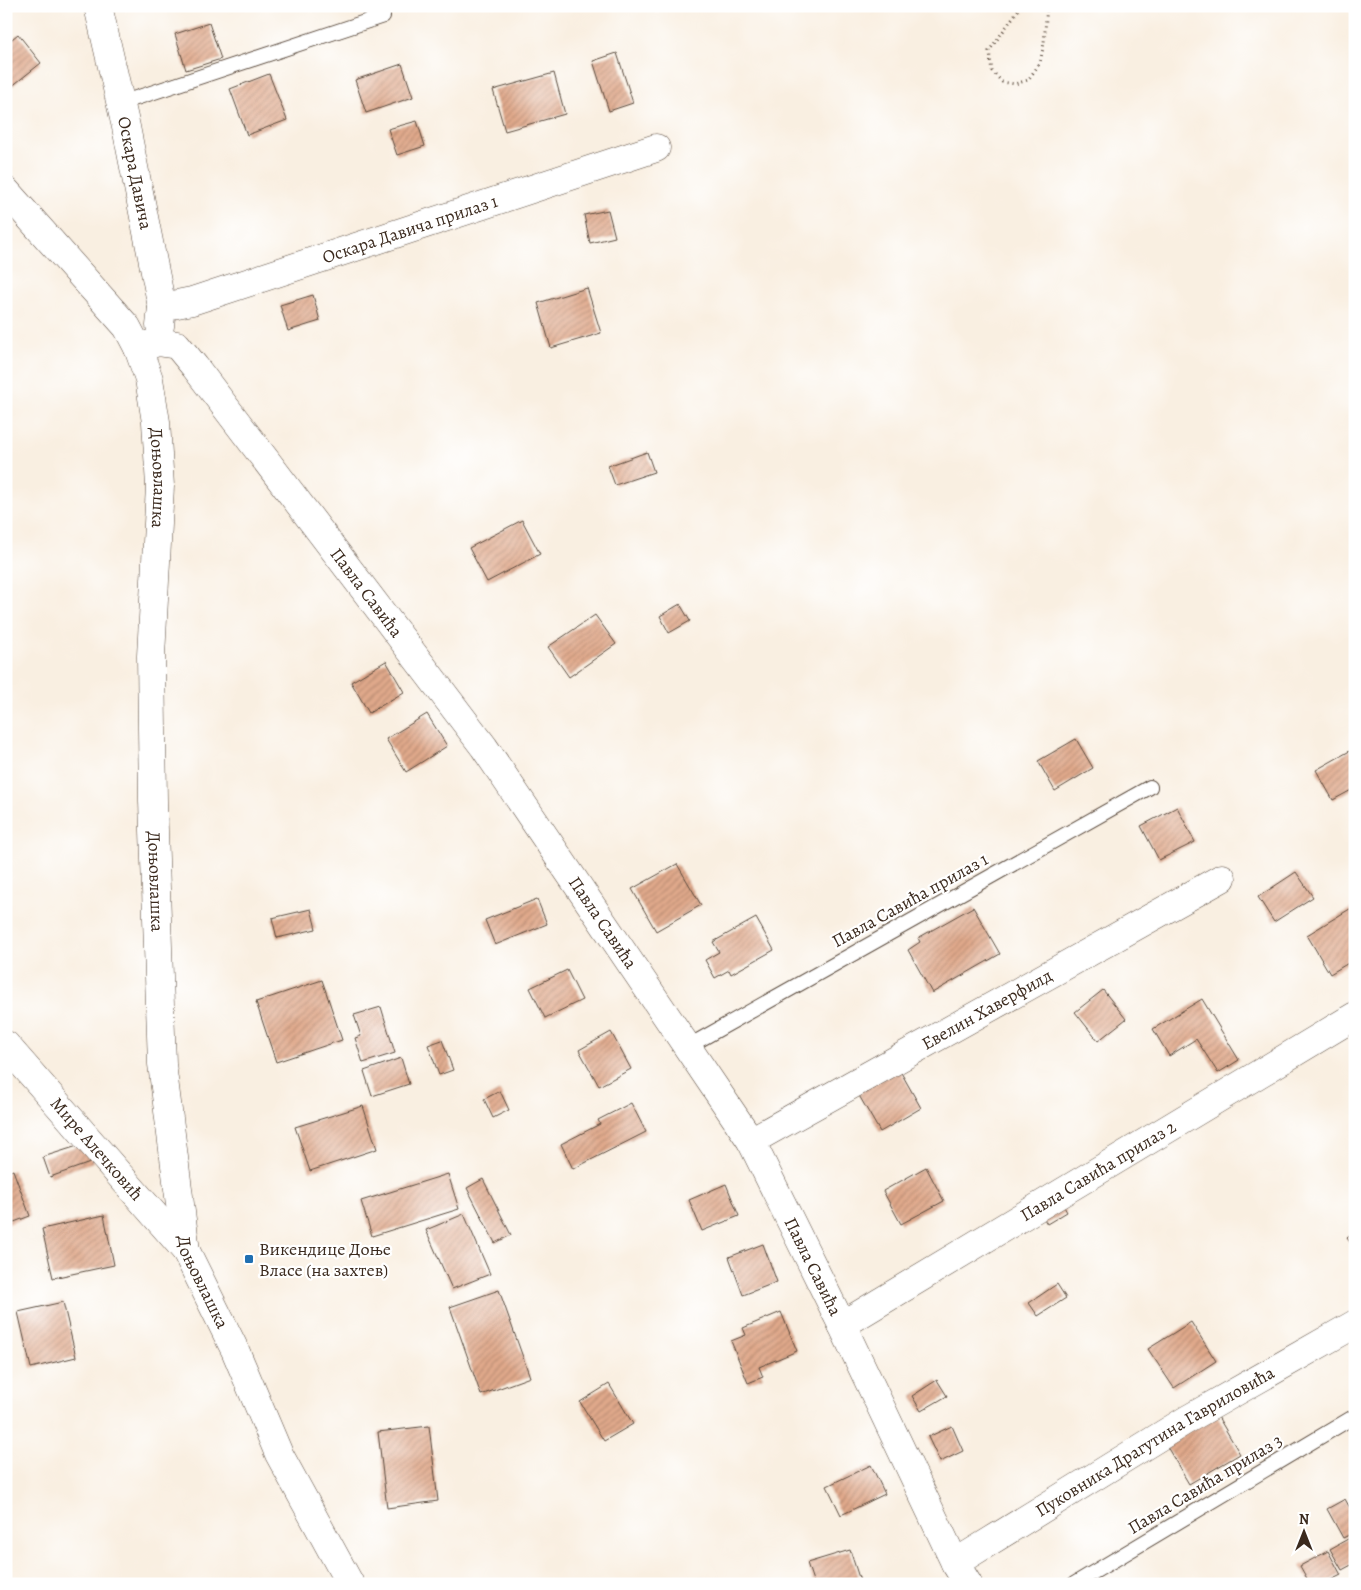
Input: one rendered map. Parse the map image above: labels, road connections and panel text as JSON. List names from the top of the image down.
{
  "streets": {
    "street": [
      "Оскара Давича",
      "Оскара Давича прилаз 1",
      "Доњовлашка",
      "Павла Савића",
      "Евелин Хаверфилд",
      "Мире Алечковић",
      "Павла Савића прилаз 2",
      "Пуковника Драгутина Гавриловића"
    ],
    "lane": ["Павла Савића прилаз 1", "Павла Савића прилаз 3"]
  },
  "crossings": [
    ["Оскара Давича", "Оскара Давича прилаз 1"],
    ["Оскара Давича", "Доњовлашка"],
    ["Оскара Давича", "Павла Савића"],
    ["Доњовлашка", "Павла Савића"],
    ["Доњовлашка", "Мире Алечковић"],
    ["Павла Савића", "Павла Савића прилаз 1"],
    ["Павла Савића", "Евелин Хаверфилд"],
    ["Павла Савића", "Павла Савића прилаз 2"],
    ["Павла Савића", "Пуковника Драгутина Гавриловића"]
  ],
  "places": {
    "transit": ["Викендице Доње Власе (на захтев)"]
  },
  "north": "top"
}
